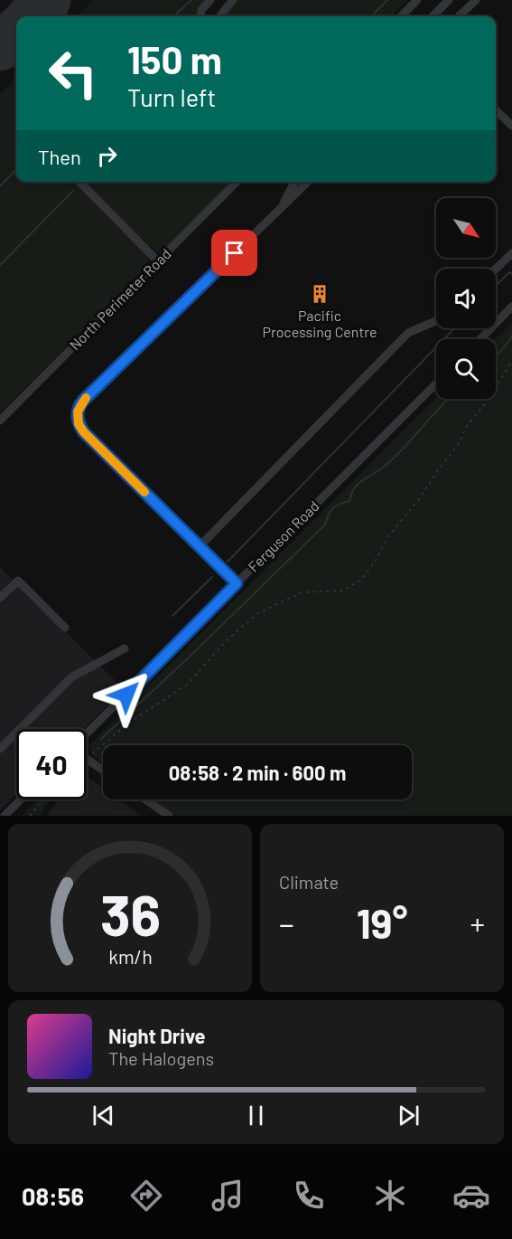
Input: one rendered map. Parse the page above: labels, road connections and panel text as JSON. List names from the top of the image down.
{
  "streets": {
    "street": ["North Perimeter Road", "Ferguson Road"]
  },
  "places": {
    "building": ["Pacific Processing Centre"]
  },
  "north": "bottom right",
  "page": {
    "turn": ["150 m", "Turn left"],
    "then": "Then",
    "limit": "40",
    "trip": "08:58 · 2 min · 600 m",
    "tile": "Climate",
    "heat": ["−", "19°", "+"],
    "song": ["Night Drive", "The Halogens"],
    "tabs": "08:56",
    "gauge": ["36", "km/h"]
  }
}
